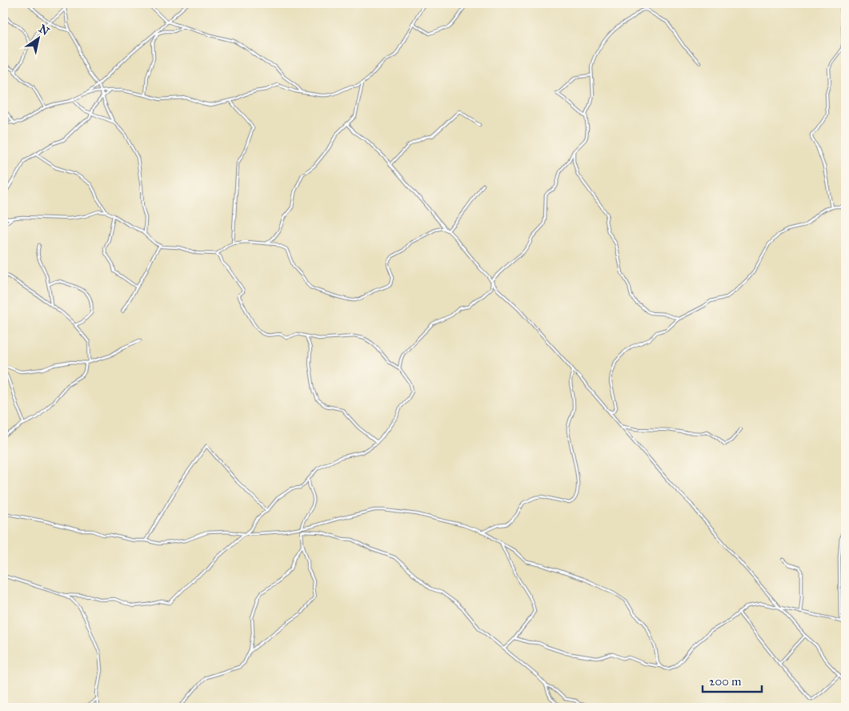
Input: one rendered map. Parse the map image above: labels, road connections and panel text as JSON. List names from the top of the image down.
{
  "scale_bar": "200 m",
  "north": "top right"
}
